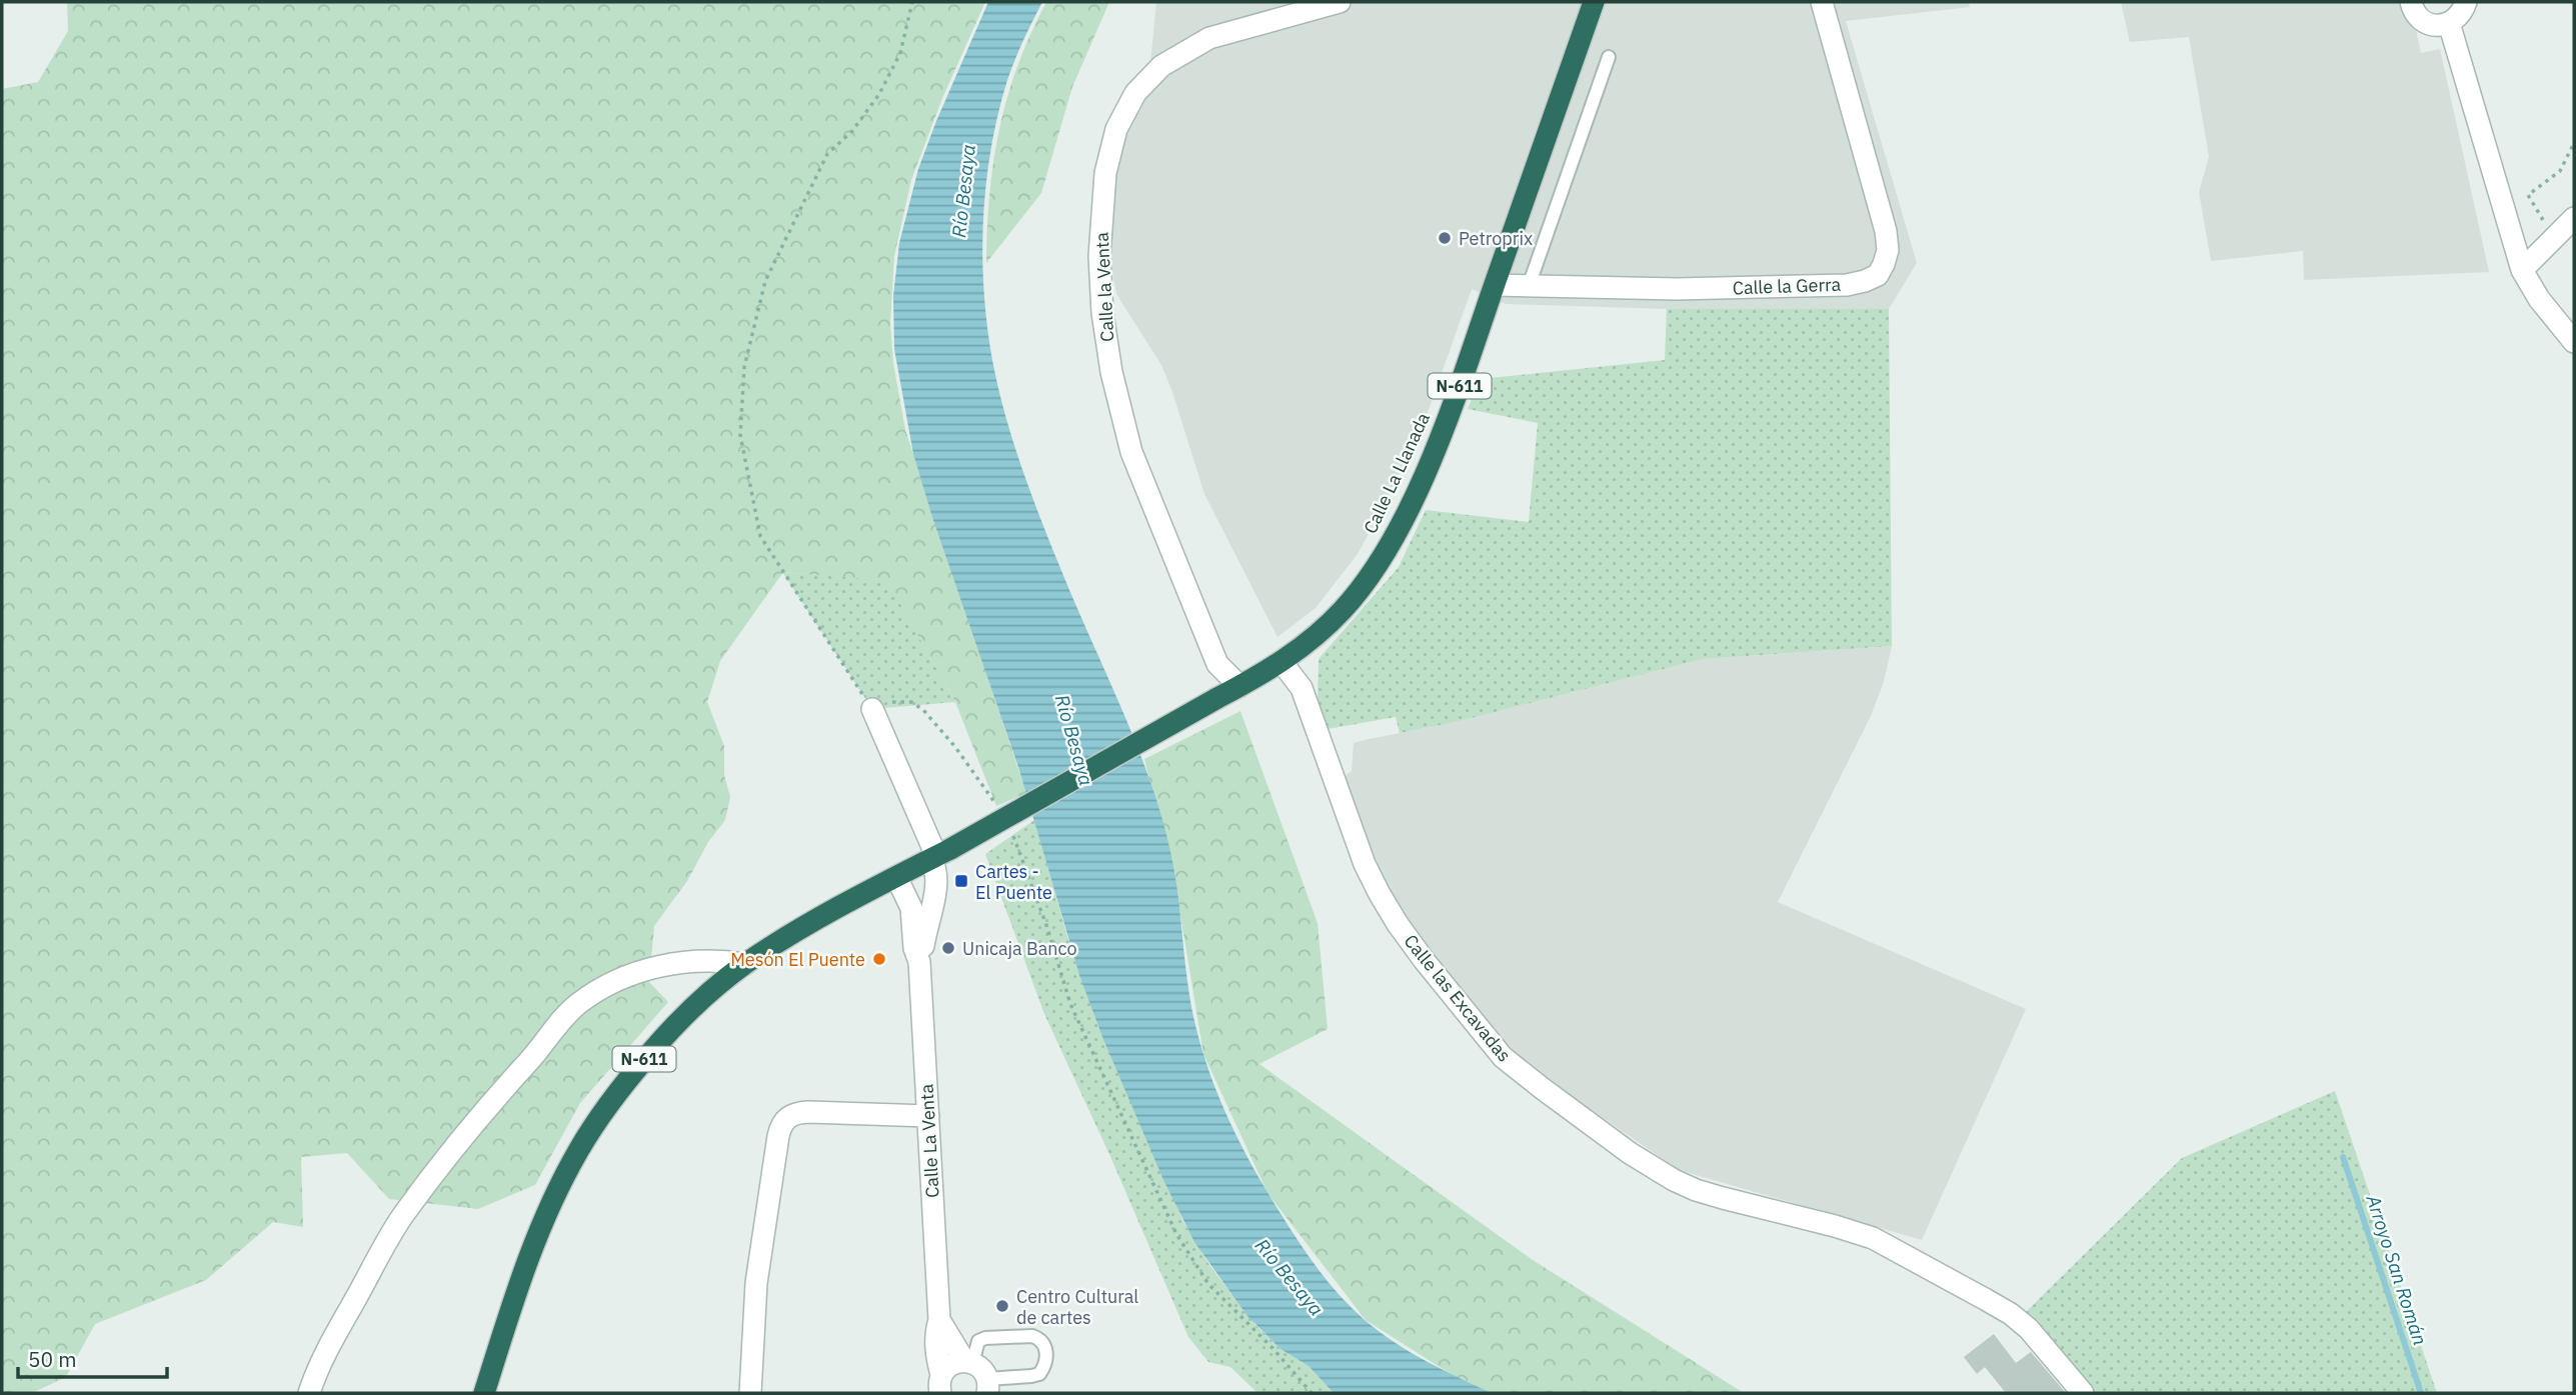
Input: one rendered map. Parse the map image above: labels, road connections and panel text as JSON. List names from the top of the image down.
{
  "streets": {
    "highway": ["N-611", "Calle La Llanada"],
    "street": [
      "Calle la Gerra",
      "Calle la Venta",
      "Calle las Excavadas",
      "Calle La Venta"
    ]
  },
  "crossings": [
    ["Calle la Gerra", "Calle La Llanada"],
    ["Calle la Venta", "Calle La Llanada"],
    ["N-611", "Calle La Llanada"],
    ["N-611", "Calle La Venta"],
    ["Calle La Llanada", "Calle las Excavadas"],
    ["Calle La Llanada", "Calle La Venta"]
  ],
  "water": ["Río Besaya", "Arroyo San Román"],
  "places": {
    "other": [
      "Petroprix",
      "Unicaja Banco",
      "Mesón El Puente",
      "Centro Cultural de cartes"
    ],
    "transit": ["Cartes - El Puente"]
  },
  "scale_bar": "50 m"
}
